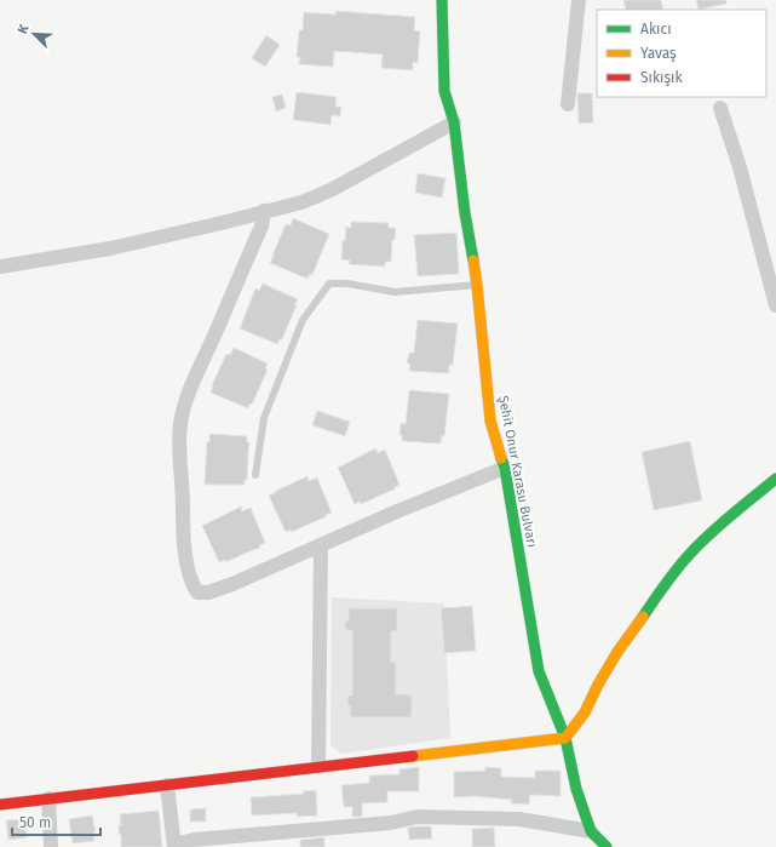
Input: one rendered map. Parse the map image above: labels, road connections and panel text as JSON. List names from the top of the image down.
{
  "streets": {
    "street": ["Şehit Onur Karasu Bulvarı"]
  },
  "legend": ["Akıcı", "Yavaş", "Sıkışık"],
  "scale_bar": "50 m",
  "north": "top left"
}
